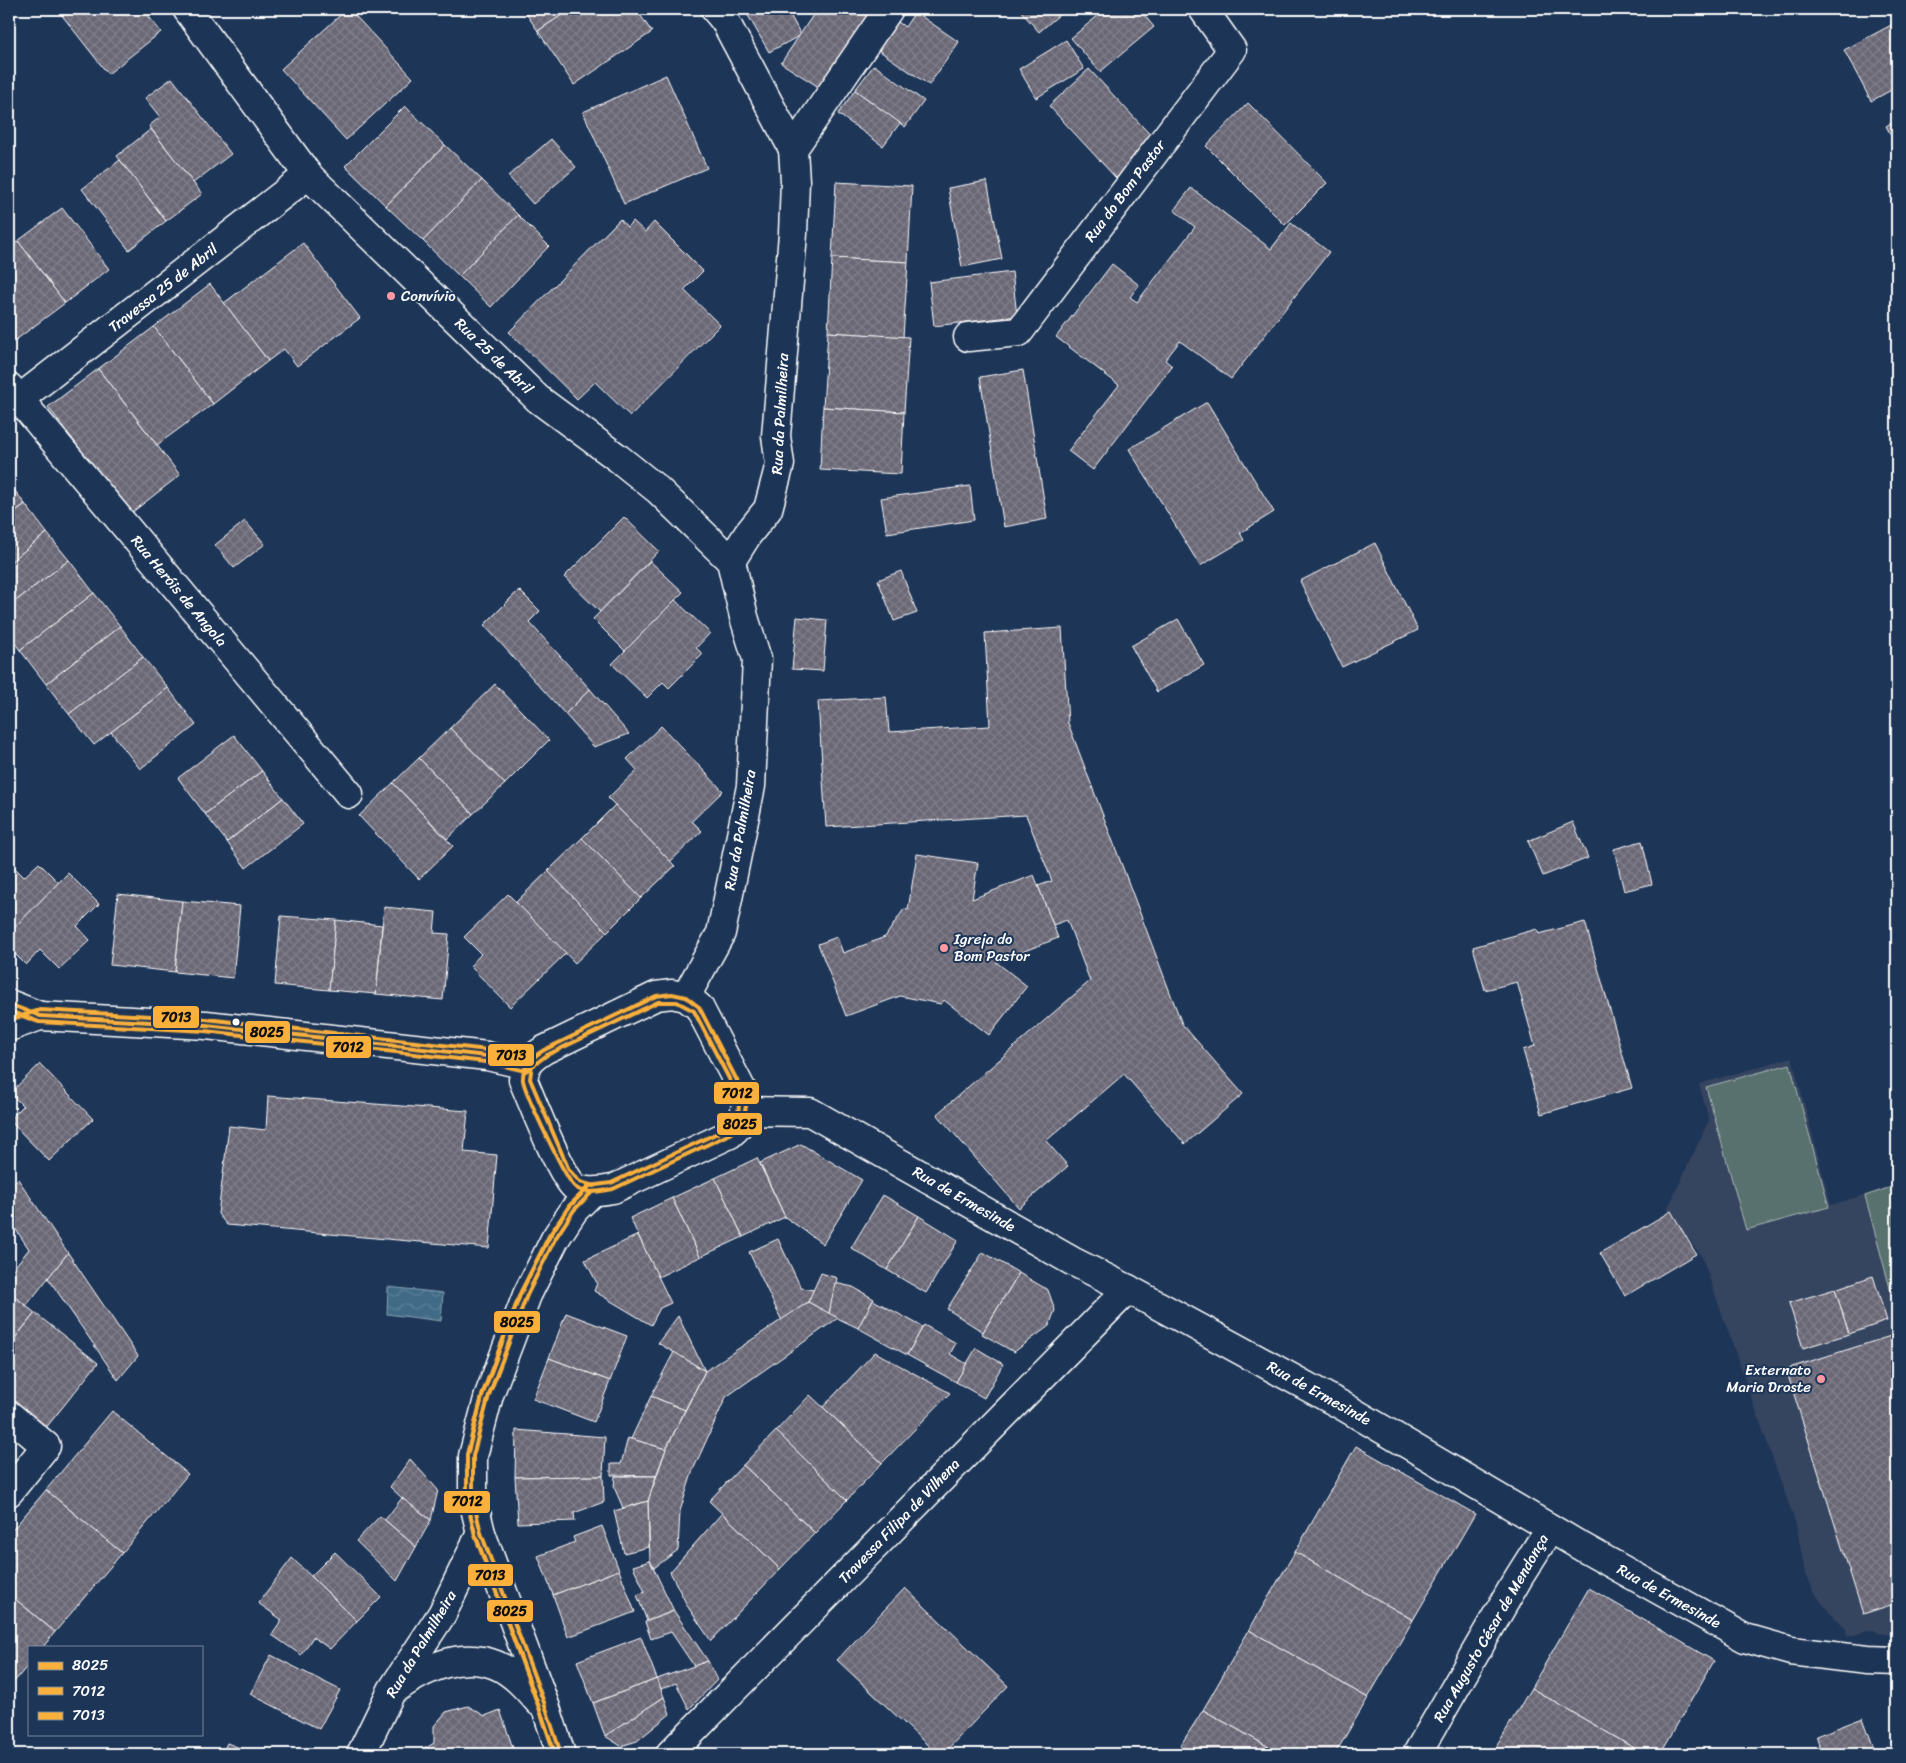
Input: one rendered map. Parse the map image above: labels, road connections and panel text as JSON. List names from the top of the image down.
{
  "streets": {
    "street": [
      "Rua do Bom Pastor",
      "Travessa 25 de Abril",
      "Rua 25 de Abril",
      "Rua da Palmilheira",
      "Rua Heróis de Angola",
      "Rua de Ermesinde",
      "Travessa Filipa de Vilhena",
      "Rua Augusto César de Mendonça"
    ]
  },
  "crossings": [
    ["Travessa 25 de Abril", "Rua 25 de Abril"],
    ["Travessa 25 de Abril", "Rua Heróis de Angola"],
    ["Rua 25 de Abril", "Rua da Palmilheira"],
    ["Rua de Ermesinde", "Travessa Filipa de Vilhena"],
    ["Rua de Ermesinde", "Rua Augusto César de Mendonça"]
  ],
  "places": ["Convívio", "Igreja do Bom Pastor", "Externato Maria Droste"],
  "lines": ["transit line 8025", "transit line 7012", "transit line 7013"],
  "legend": ["8025", "7012", "7013"]
}
